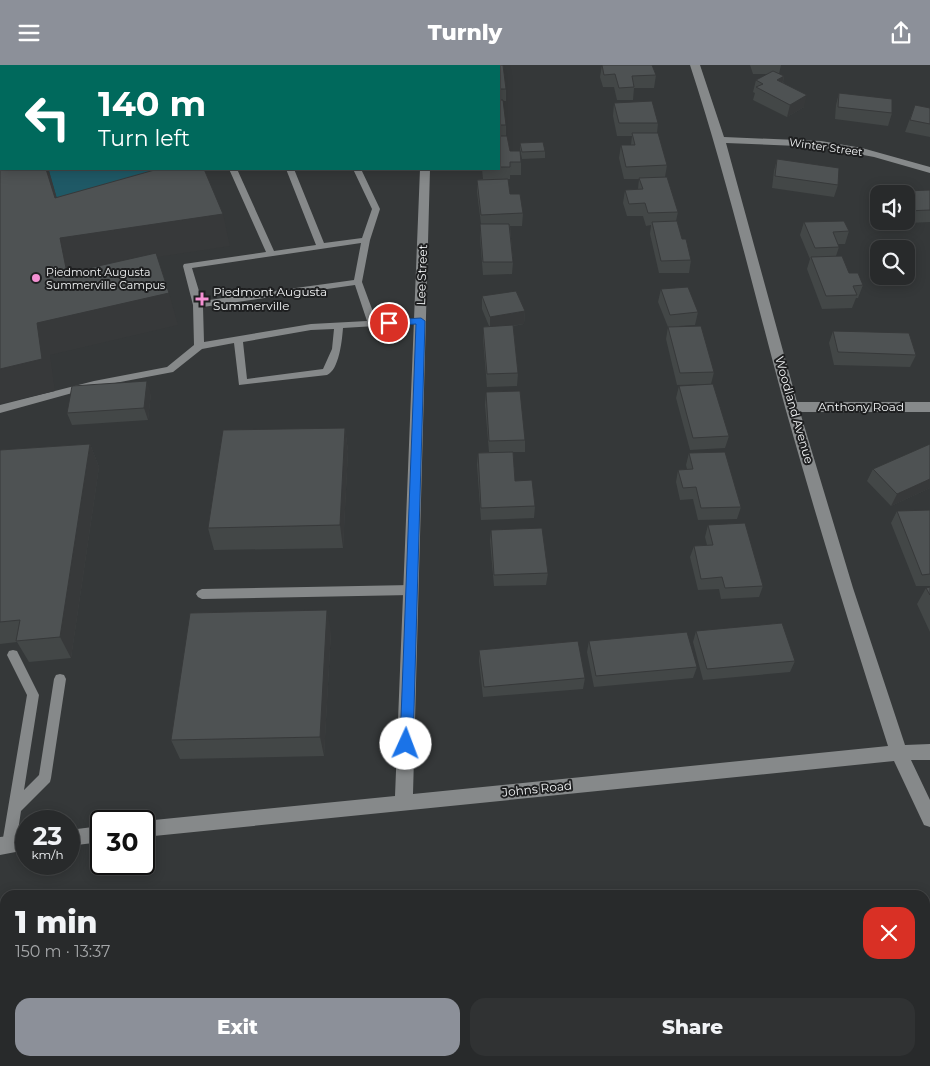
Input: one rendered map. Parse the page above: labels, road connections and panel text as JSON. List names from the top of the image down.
{
  "streets": {
    "street": [
      "Winter Street",
      "Lee Street",
      "Anthony Road",
      "Woodland Avenue",
      "Johns Road"
    ]
  },
  "crossings": [
    ["Winter Street", "Woodland Avenue"],
    ["Lee Street", "Johns Road"],
    ["Anthony Road", "Woodland Avenue"],
    ["Woodland Avenue", "Johns Road"]
  ],
  "places": {
    "other": ["Piedmont Augusta Summerville Campus"],
    "health": ["Piedmont Augusta Summerville"]
  },
  "page": {
    "header": "Turnly",
    "turn": ["140 m", "Turn left"],
    "speed": "23 km/h",
    "limit": "30",
    "heading": ["1 min", "150 m · 13:37"],
    "buttons": ["Exit", "Share"]
  }
}
